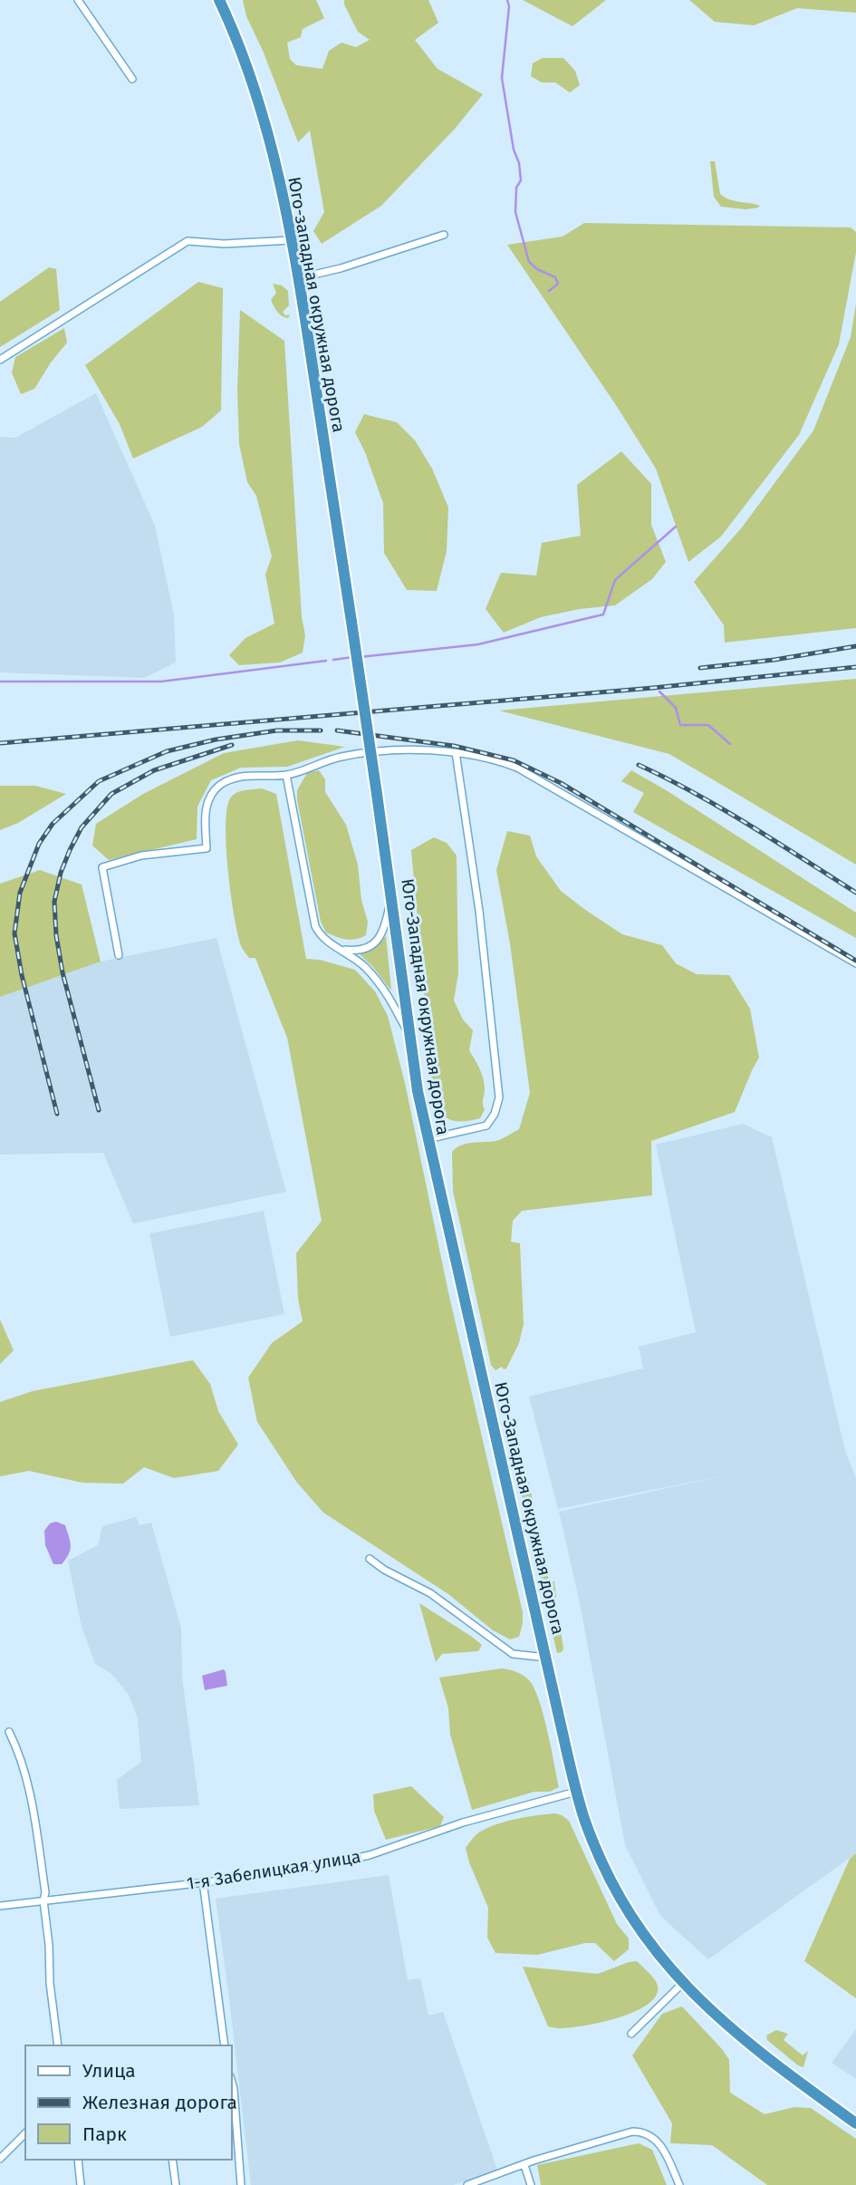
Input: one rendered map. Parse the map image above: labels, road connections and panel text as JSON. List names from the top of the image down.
{
  "streets": {
    "highway": ["Юго-западная окружная дорога", "Юго-Западная окружная дорога"],
    "street": ["1-я Забелицкая улица"]
  },
  "crossings": [
    ["Юго-западная окружная дорога", "Юго-Западная окружная дорога"],
    ["Юго-Западная окружная дорога", "1-я Забелицкая улица"]
  ],
  "legend": ["Улица", "Железная дорога", "Парк"]
}
